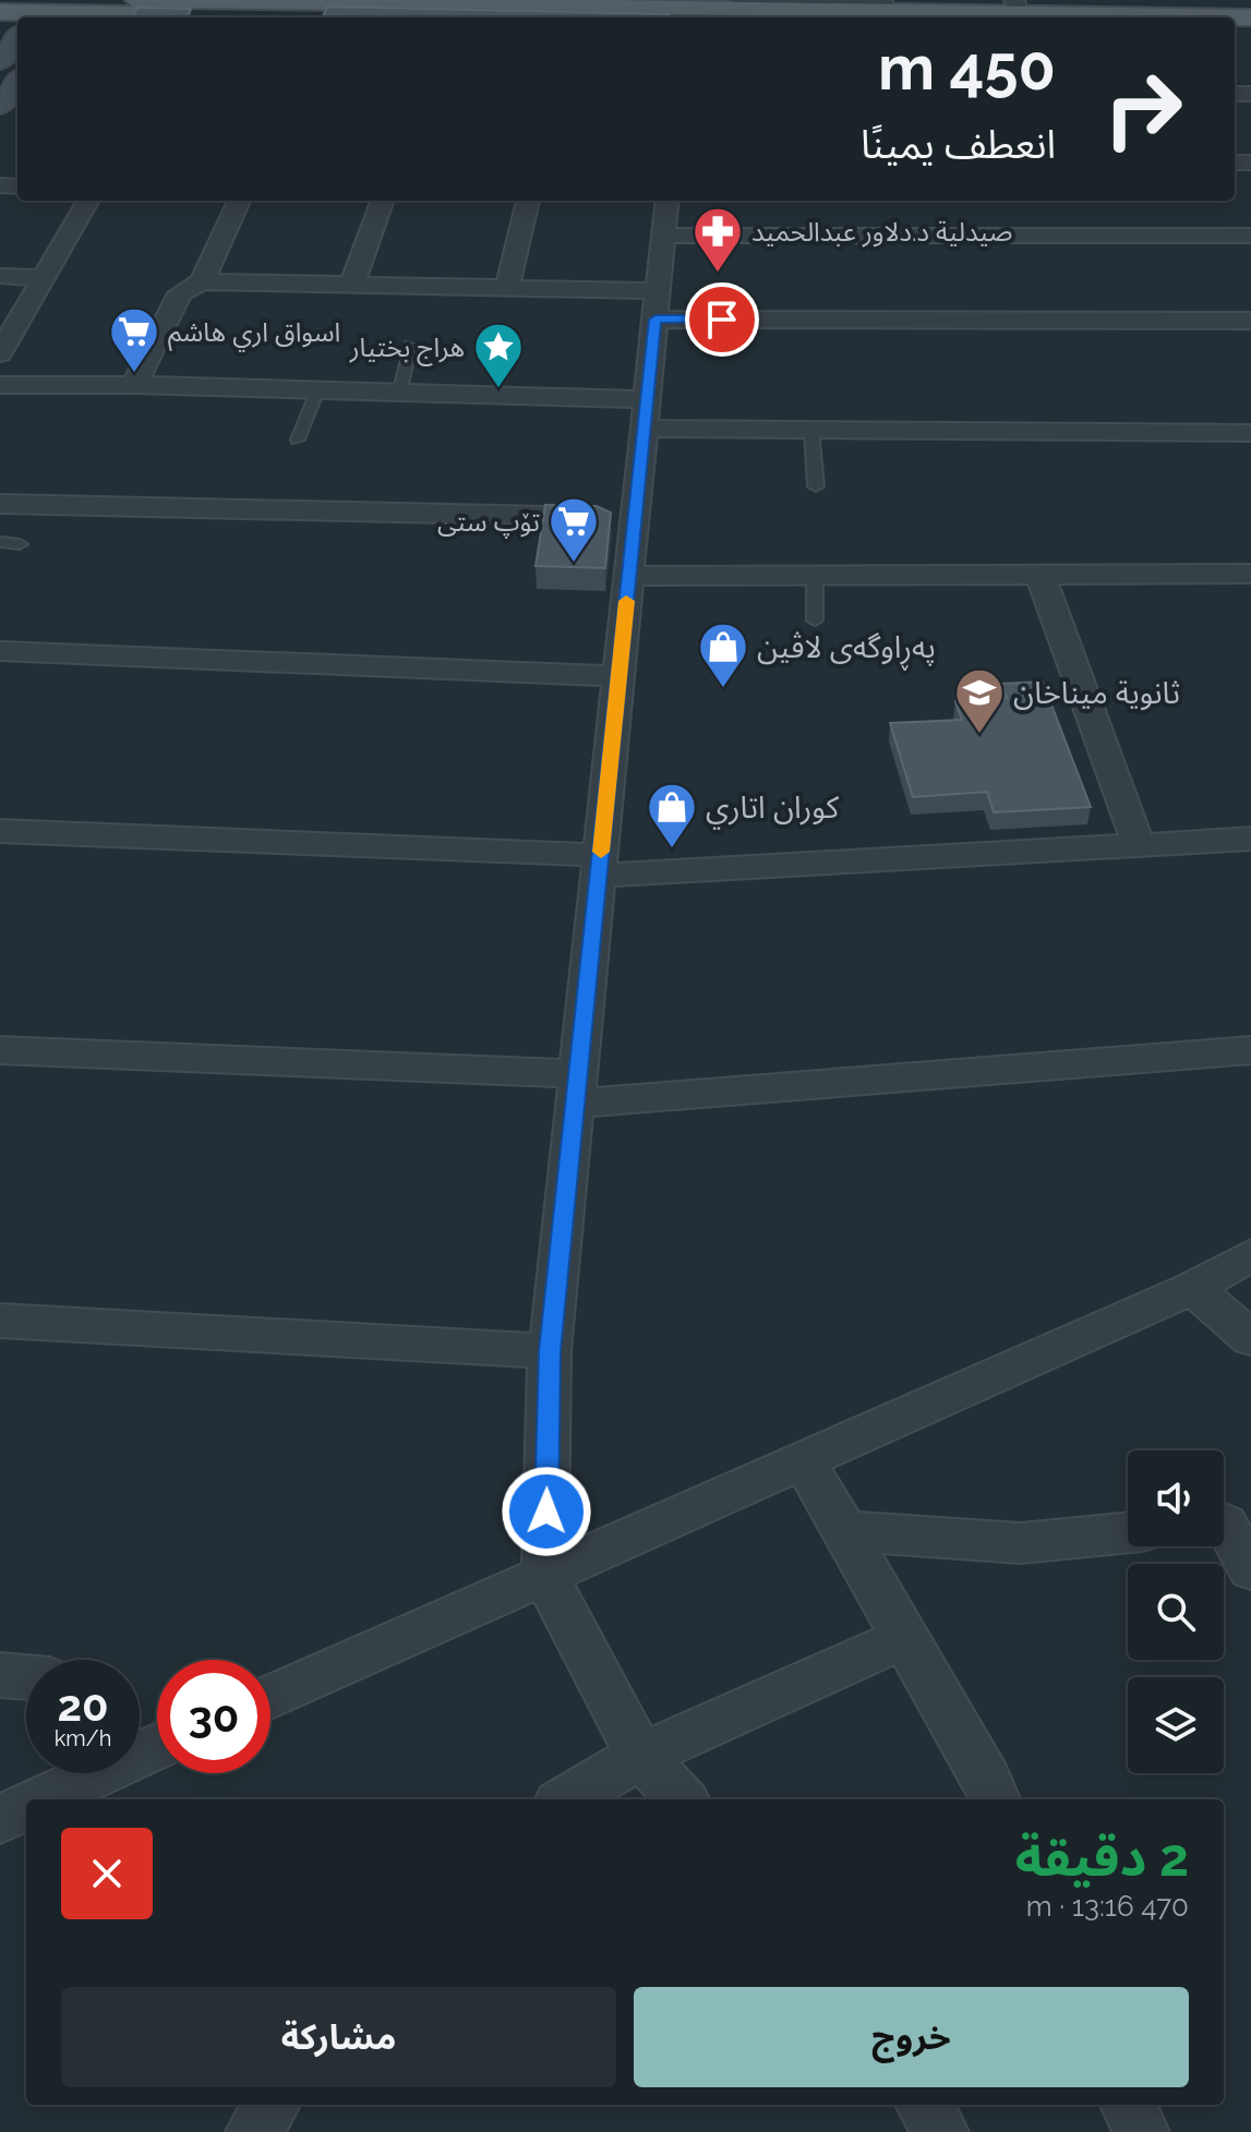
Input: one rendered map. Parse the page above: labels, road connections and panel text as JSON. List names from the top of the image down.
{
  "places": {
    "pharmacy": ["صيدلية د.دلاور عبدالحميد"],
    "supermarket": ["اسواق اري هاشم", "تۆپ ستی"],
    "place": ["هراج بختيار"],
    "shop": ["پەڕاوگەی لاڤین", "كوران اتاري"],
    "school or university": ["ثانوية ميناخان"]
  },
  "page": {
    "turn": ["450 m", "انعطف يمينًا"],
    "speed": "20 km/h",
    "limit": "30",
    "heading": ["2 دقيقة", "470 m · 13:16"],
    "buttons": ["خروج", "مشاركة"]
  }
}
